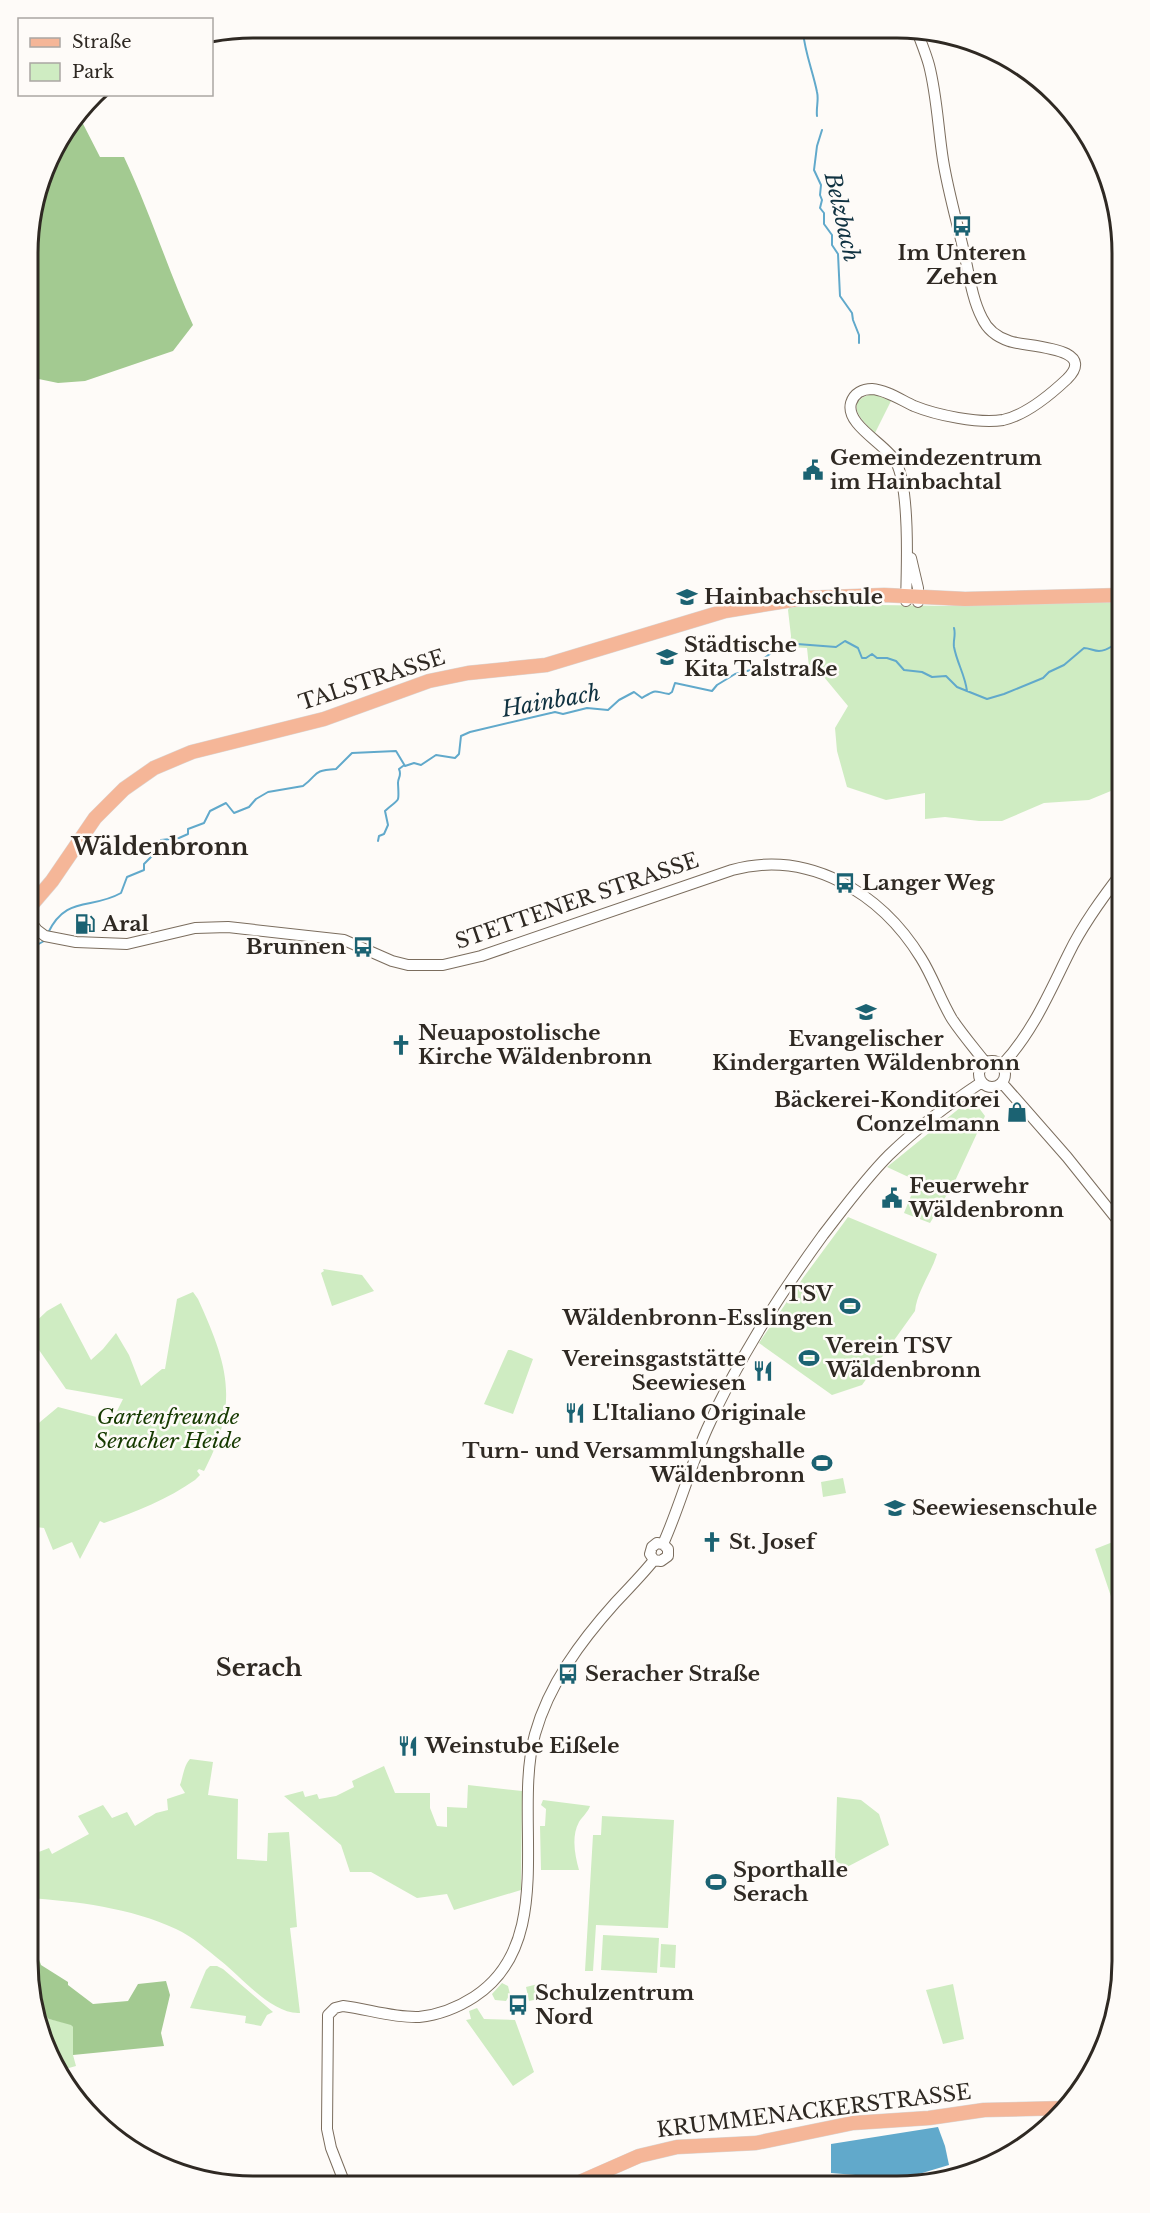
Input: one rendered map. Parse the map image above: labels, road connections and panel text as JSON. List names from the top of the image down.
{
  "streets": {
    "main road": ["TALSTRASSE", "KRUMMENACKERSTRASSE"],
    "street": ["STETTENER STRASSE"]
  },
  "districts": ["Wäldenbronn", "Serach"],
  "water": ["Belzbach", "Hainbach"],
  "parks": ["Gartenfreunde Seracher Heide"],
  "places": {
    "bus stop": [
      "Im Unteren Zehen",
      "Langer Weg",
      "Brunnen",
      "Seracher Straße",
      "Schulzentrum Nord"
    ],
    "public building": ["Gemeindezentrum im Hainbachtal", "Feuerwehr Wäldenbronn"],
    "school or university": [
      "Hainbachschule",
      "Städtische Kita Talstraße",
      "Evangelischer Kindergarten Wäldenbronn",
      "Seewiesenschule"
    ],
    "fuel station": ["Aral"],
    "church": ["Neuapostolische Kirche Wäldenbronn", "St. Josef"],
    "shop": ["Bäckerei-Konditorei Conzelmann"],
    "sports": [
      "TSV Wäldenbronn-Esslingen",
      "Verein TSV Wäldenbronn",
      "Turn- und Versammlungshalle Wäldenbronn",
      "Sporthalle Serach"
    ],
    "restaurant": ["Vereinsgaststätte Seewiesen", "L'Italiano Originale", "Weinstube Eißele"]
  },
  "legend": ["Straße", "Park"]
}
